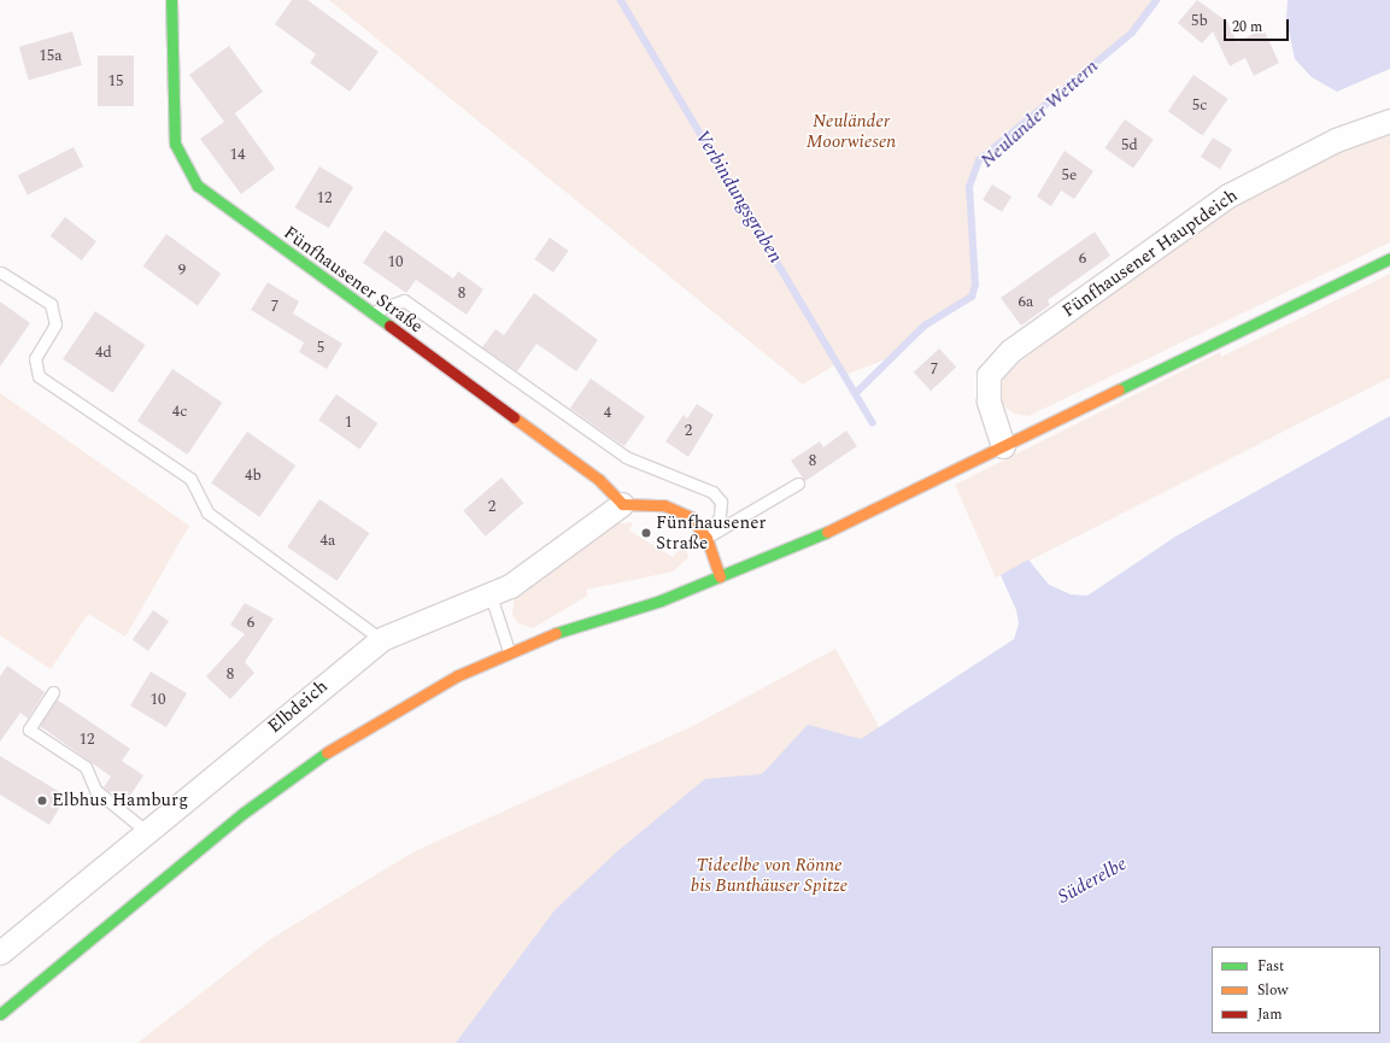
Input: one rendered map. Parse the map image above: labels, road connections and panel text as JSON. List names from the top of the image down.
{
  "streets": {
    "street": ["Fünfhausener Hauptdeich", "Fünfhausener Straße", "Elbdeich"]
  },
  "crossings": [
    ["Fünfhausener Straße", "Elbdeich"]
  ],
  "water": ["Neulander Wettern", "Verbindungsgraben", "Süderelbe"],
  "parks": ["Neuländer Moorwiesen", "Tideelbe von Rönne bis Bunthäuser Spitze"],
  "places": ["Fünfhausener Straße", "Elbhus Hamburg"],
  "house_numbers": [
    "5b",
    "15a",
    "15",
    "5c",
    "5d",
    "14",
    "5e",
    "12",
    "6",
    "10",
    "9",
    "8",
    "6a",
    "7",
    "5",
    "4d",
    "7",
    "4c",
    "4",
    "1",
    "2",
    "8",
    "4b",
    "2",
    "4a",
    "6",
    "8",
    "10",
    "12"
  ],
  "legend": ["Fast", "Slow", "Jam"],
  "scale_bar": "20 m"
}
